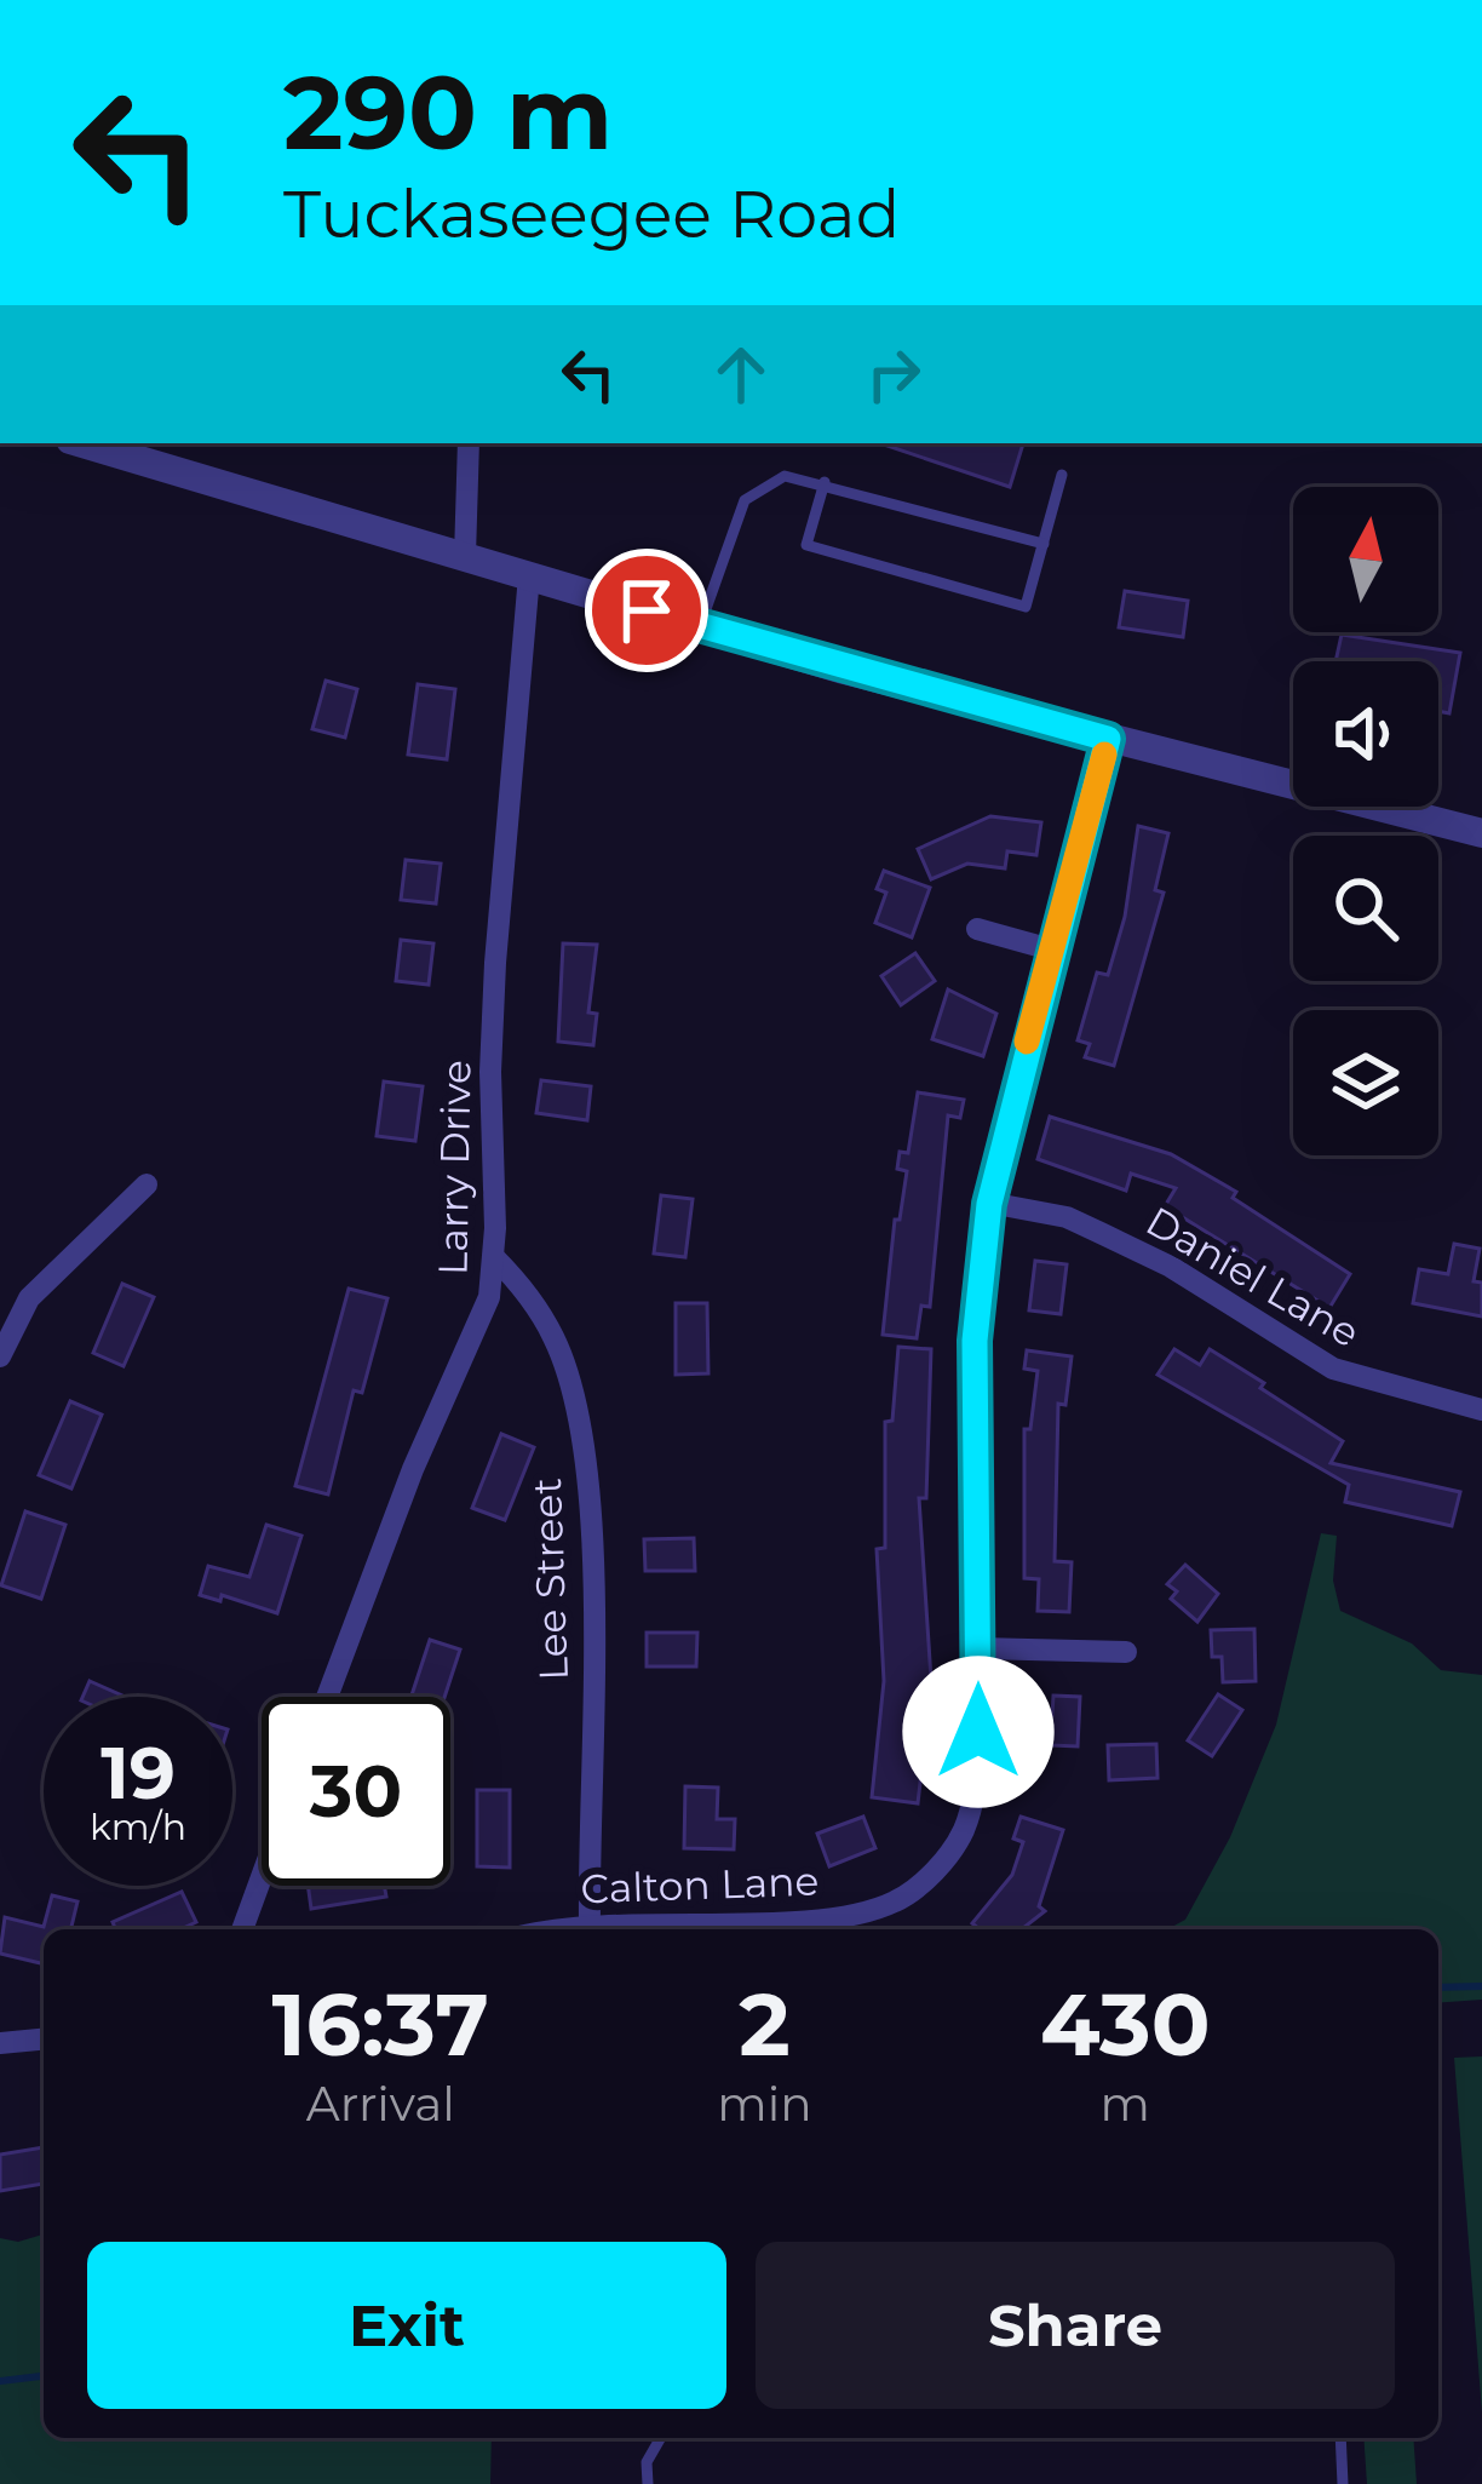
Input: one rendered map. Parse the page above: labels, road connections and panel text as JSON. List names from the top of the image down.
{
  "streets": {
    "street": [
      "Larry Drive",
      "Daniel Lane",
      "Lee Street",
      "Calton Lane"
    ]
  },
  "crossings": [
    ["Larry Drive", "Lee Street"],
    ["Daniel Lane", "Calton Lane"],
    ["Lee Street", "Calton Lane"]
  ],
  "north": "top",
  "page": {
    "turn": ["290 m", "Tuckaseegee Road"],
    "speed": "19 km/h",
    "limit": "30",
    "eta": [
      "16:37",
      "Arrival",
      "2",
      "min",
      "430",
      "m"
    ],
    "buttons": ["Exit", "Share"]
  }
}
